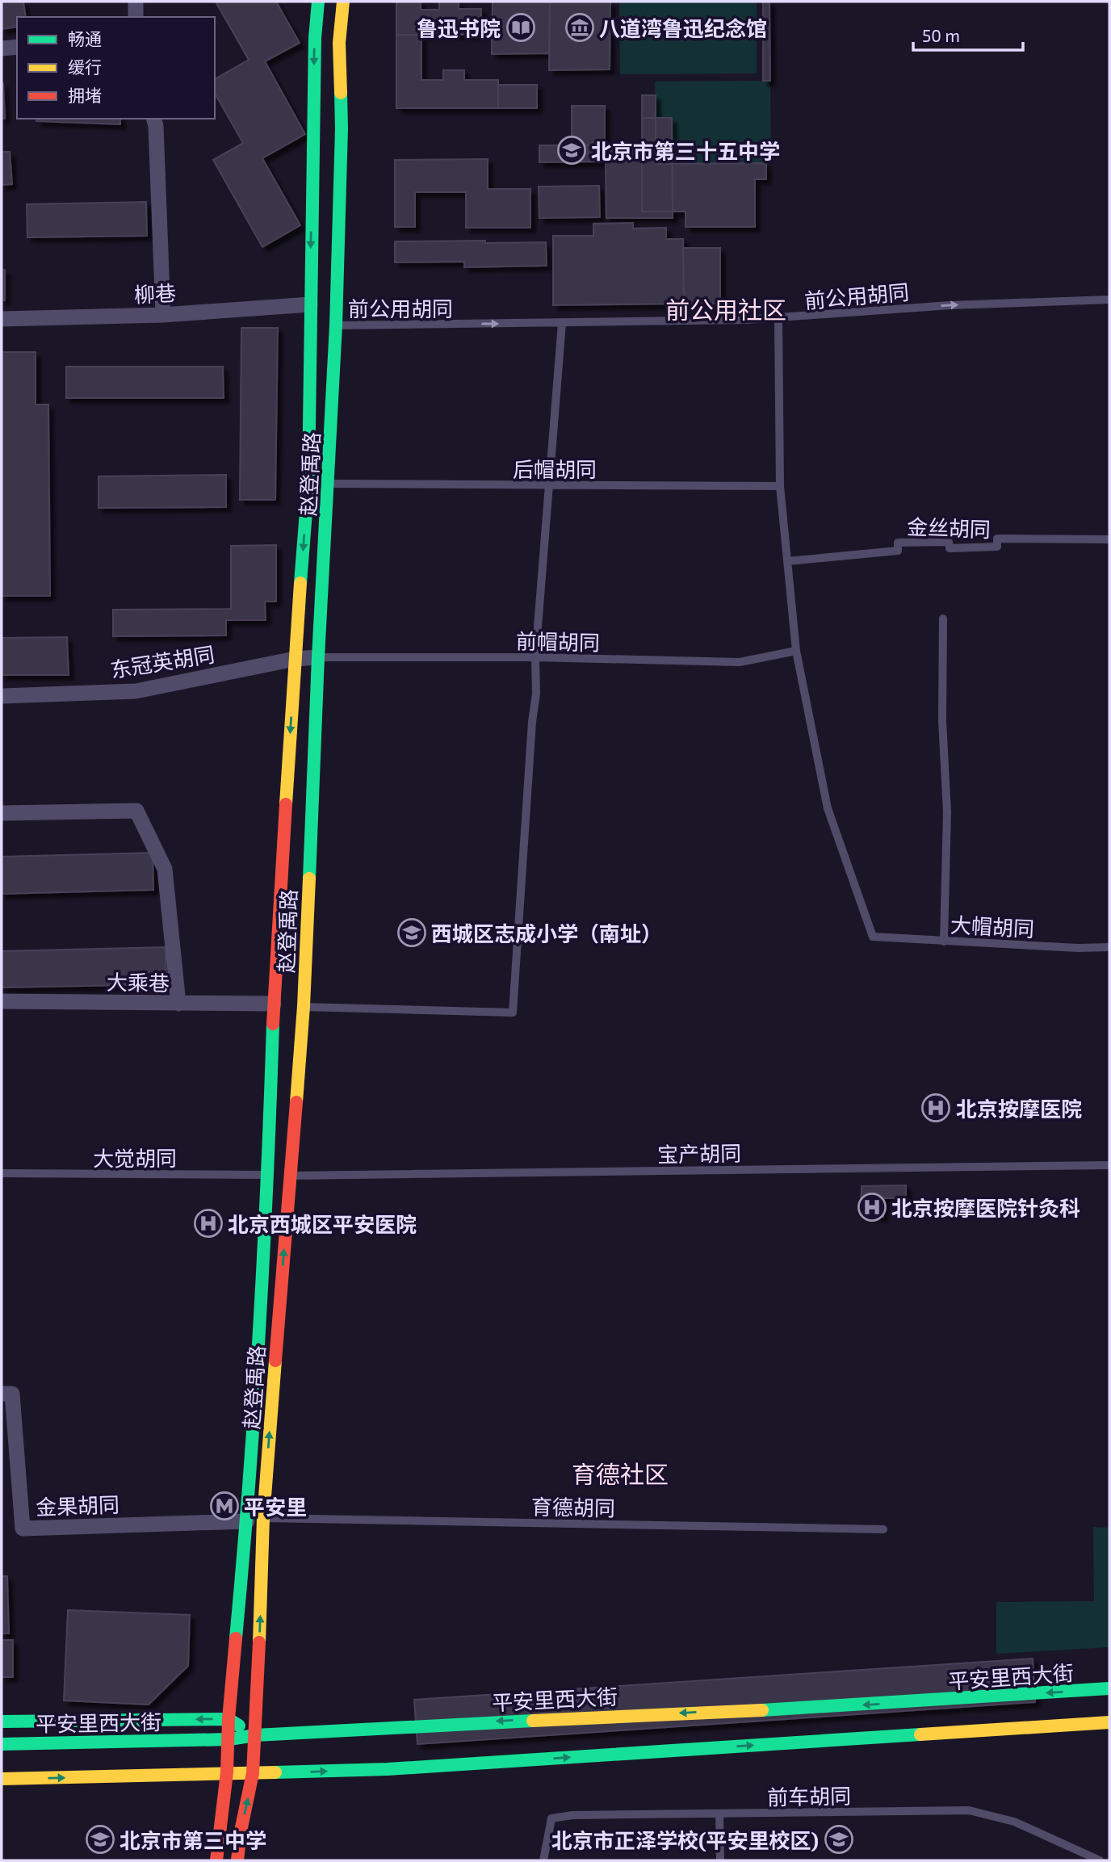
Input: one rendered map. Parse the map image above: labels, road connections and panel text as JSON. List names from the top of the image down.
{
  "streets": {
    "main road": ["赵登禹路", "平安里西大街"],
    "street": [
      "柳巷",
      "东冠英胡同",
      "大乘巷",
      "金果胡同"
    ],
    "lane": [
      "前公用胡同",
      "后帽胡同",
      "金丝胡同",
      "前帽胡同",
      "大帽胡同",
      "宝产胡同",
      "大觉胡同",
      "育德胡同",
      "前车胡同"
    ]
  },
  "crossings": [
    ["柳巷", "赵登禹路"],
    ["前公用胡同", "赵登禹路"],
    ["后帽胡同", "赵登禹路"],
    ["赵登禹路", "前帽胡同"],
    ["赵登禹路", "东冠英胡同"],
    ["赵登禹路", "大乘巷"],
    ["赵登禹路", "宝产胡同"],
    ["赵登禹路", "大觉胡同"],
    ["赵登禹路", "金果胡同"],
    ["赵登禹路", "育德胡同"],
    ["赵登禹路", "平安里西大街"],
    ["前帽胡同", "东冠英胡同"],
    ["前帽胡同", "大帽胡同"],
    ["金果胡同", "育德胡同"]
  ],
  "one_way": ["前公用胡同"],
  "districts": ["前公用社区", "育德社区"],
  "places": {
    "library": ["鲁迅书院"],
    "museum": ["八道湾鲁迅纪念馆"],
    "school or university": [
      "北京市第三十五中学",
      "西城区志成小学（南址）",
      "北京市第三中学",
      "北京市正泽学校(平安里校区)"
    ],
    "hospital": ["北京按摩医院", "北京按摩医院针灸科", "北京西城区平安医院"],
    "metro station": ["平安里"]
  },
  "legend": ["畅通", "缓行", "拥堵"],
  "scale_bar": "50 m"
}
